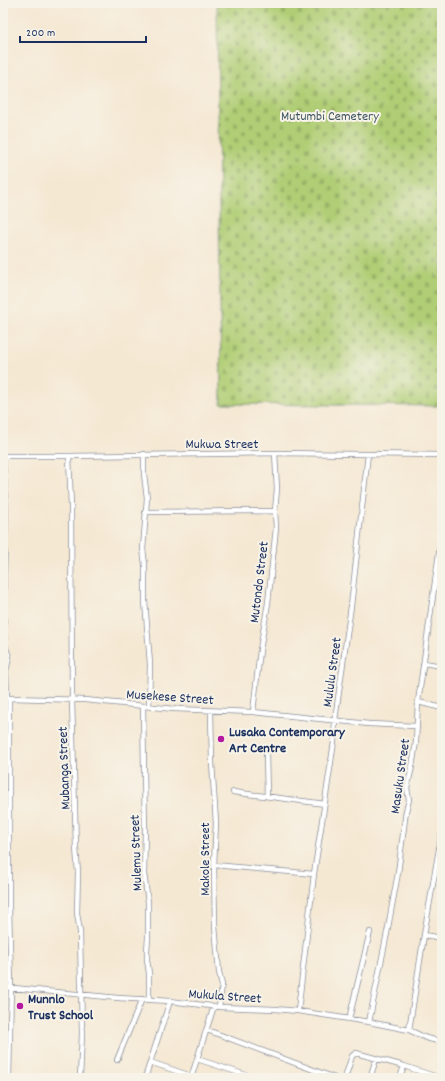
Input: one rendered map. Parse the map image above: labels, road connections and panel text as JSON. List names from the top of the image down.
{
  "streets": {
    "street": [
      "Mukwa Street",
      "Mutondo Street",
      "Mululu Street",
      "Musekese Street",
      "Mubanga Street",
      "Masuku Street",
      "Mulemu Street",
      "Makole Street",
      "Mukula Street"
    ]
  },
  "crossings": [
    ["Mukwa Street", "Mutondo Street"],
    ["Mukwa Street", "Mululu Street"],
    ["Mukwa Street", "Mubanga Street"],
    ["Mutondo Street", "Musekese Street"],
    ["Mululu Street", "Musekese Street"],
    ["Mululu Street", "Mukula Street"],
    ["Musekese Street", "Mubanga Street"],
    ["Musekese Street", "Masuku Street"],
    ["Musekese Street", "Mulemu Street"],
    ["Musekese Street", "Makole Street"],
    ["Mubanga Street", "Mukula Street"],
    ["Masuku Street", "Mukula Street"],
    ["Mulemu Street", "Mukula Street"],
    ["Makole Street", "Mukula Street"]
  ],
  "parks": ["Mutumbi Cemetery"],
  "places": ["Lusaka Contemporary Art Centre", "Munnlo Trust School"],
  "scale_bar": "200 m"
}
